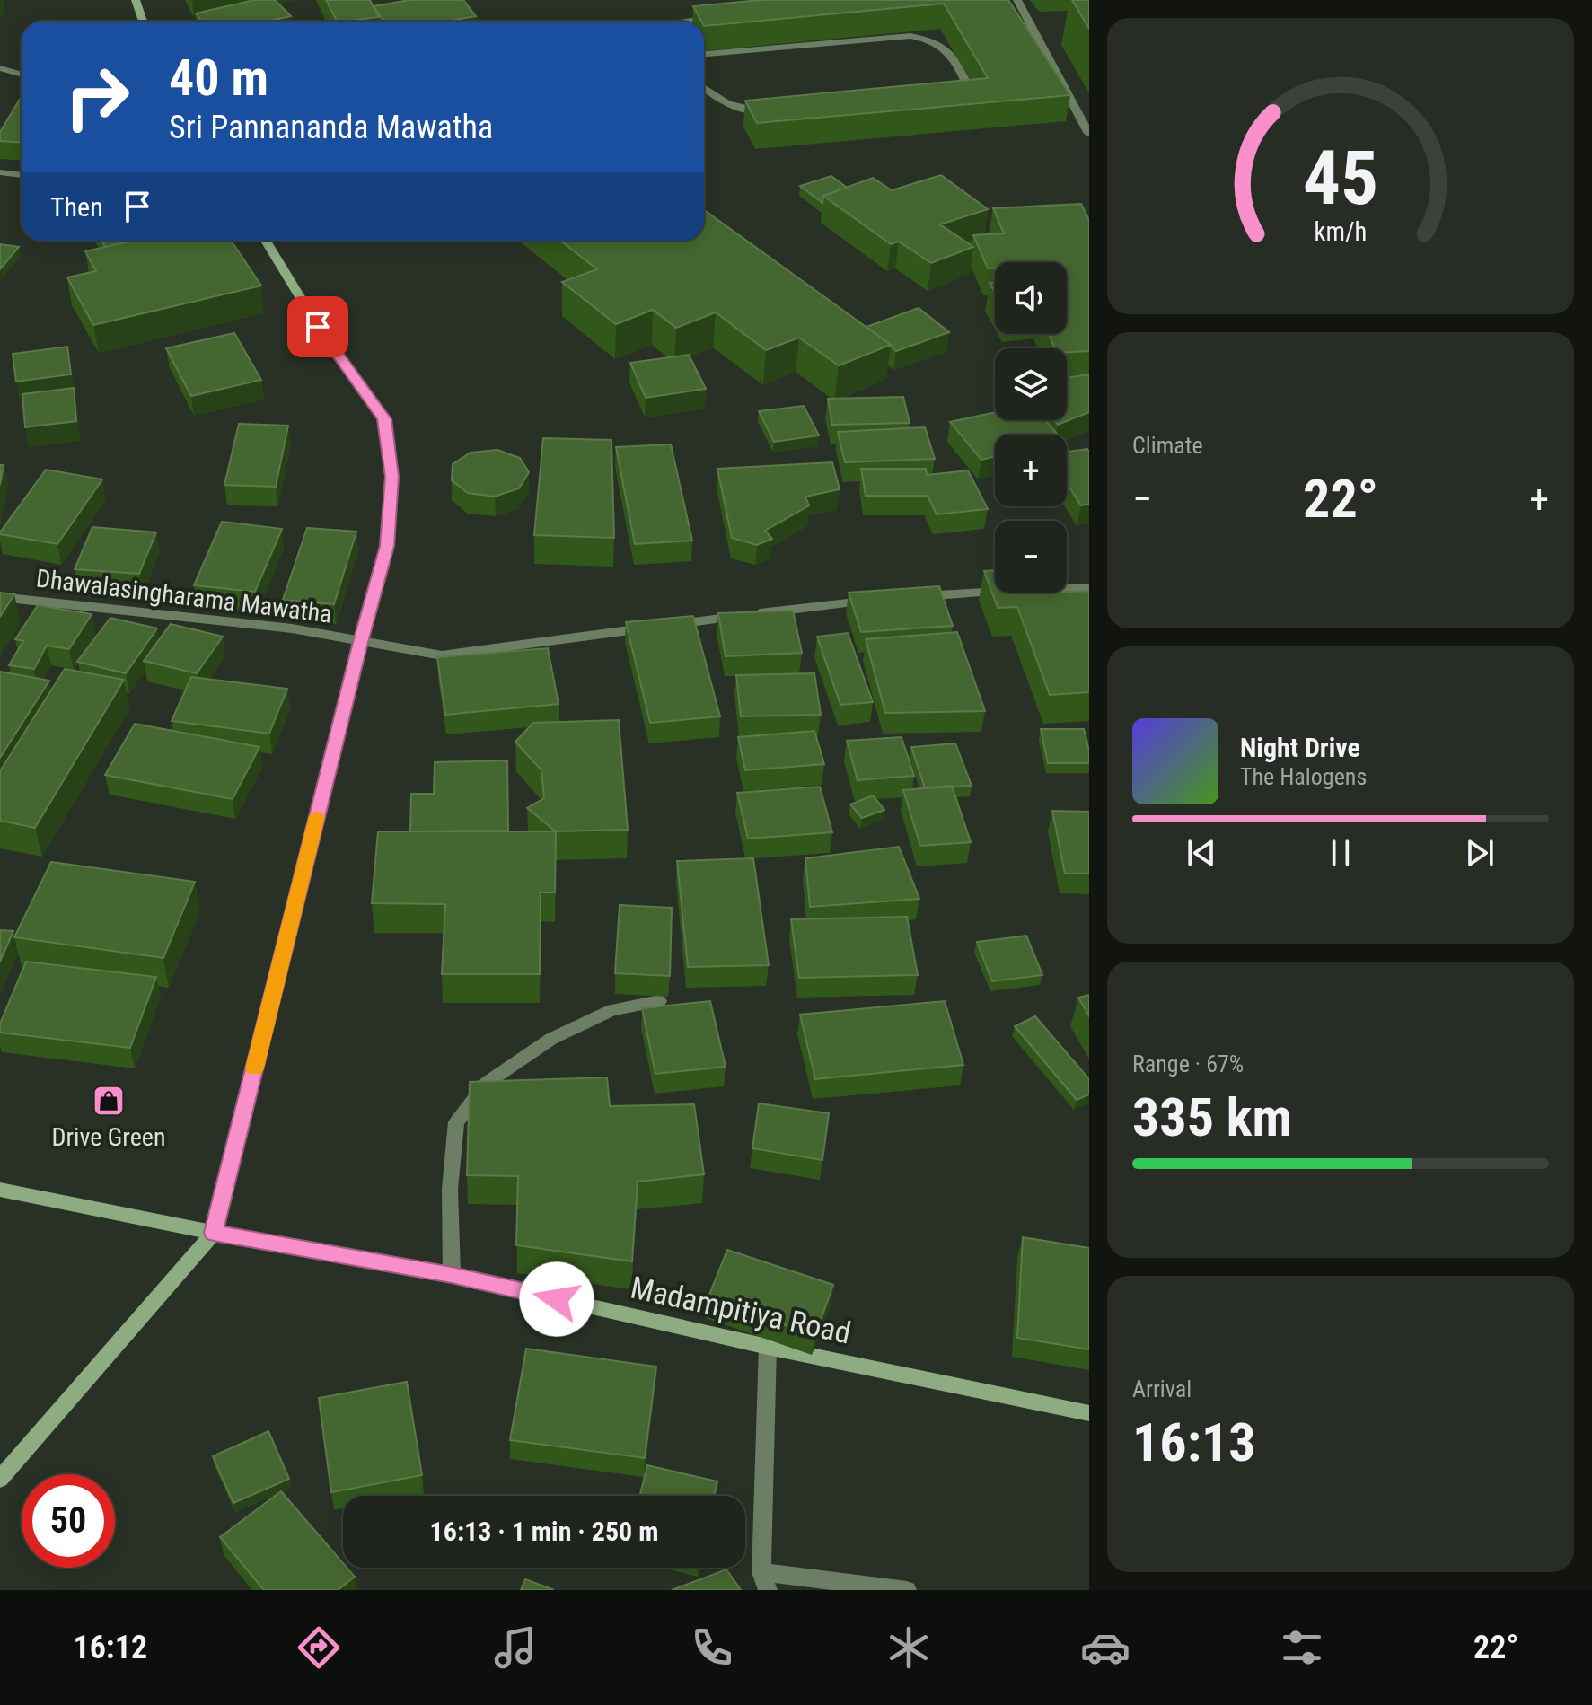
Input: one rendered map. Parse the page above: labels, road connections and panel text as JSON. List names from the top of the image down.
{
  "streets": {
    "main road": ["Madampitiya Road"],
    "street": ["Dhawalasingharama Mawatha"]
  },
  "places": {
    "shop": ["Drive Green"]
  },
  "page": {
    "turn": ["40 m", "Sri Pannananda Mawatha"],
    "then": "Then",
    "map_buttons": ["+", "−"],
    "tile": [
      "Climate",
      ["Range · 67%", "335 km"],
      ["Arrival", "16:13"]
    ],
    "heat": ["−", "22°", "+"],
    "song": ["Night Drive", "The Halogens"],
    "limit": "50",
    "trip": "16:13 · 1 min · 250 m",
    "tabs": ["16:12", "22°"],
    "gauge": ["45", "km/h"]
  }
}
